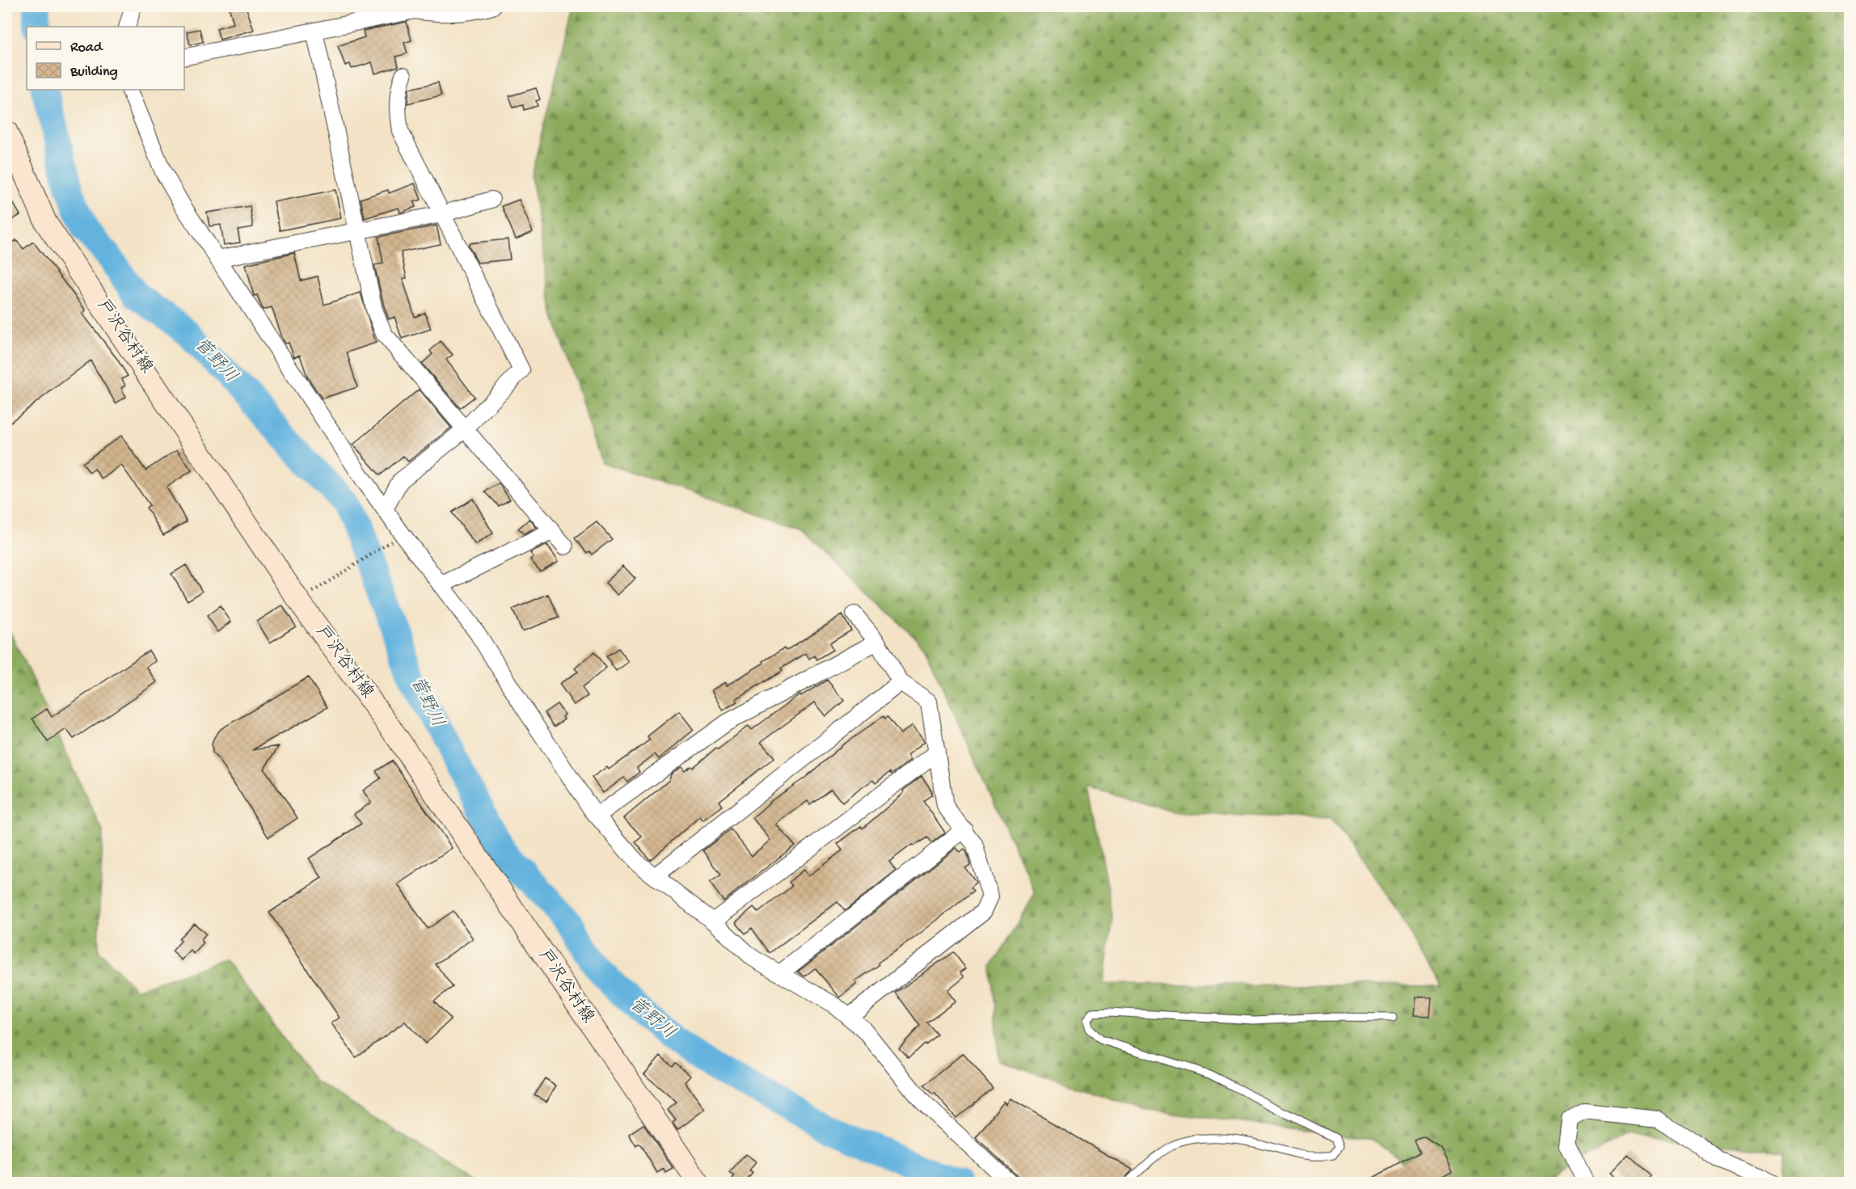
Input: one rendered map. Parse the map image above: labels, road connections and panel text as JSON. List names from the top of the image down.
{
  "streets": {
    "main road": ["戸沢谷村線"]
  },
  "water": ["菅野川"],
  "legend": ["Road", "Building"]
}
